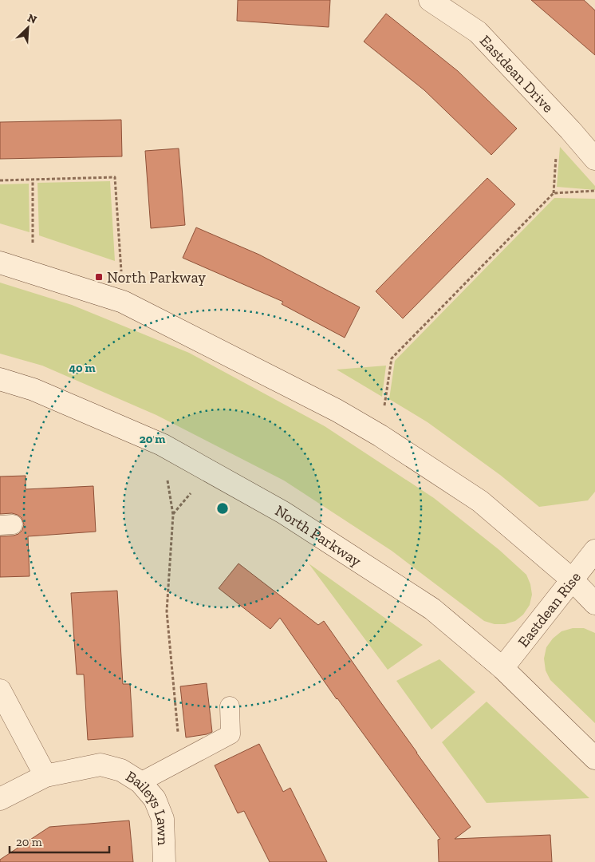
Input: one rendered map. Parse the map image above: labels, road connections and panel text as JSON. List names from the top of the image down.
{
  "streets": {
    "street": [
      "Eastdean Drive",
      "North Parkway",
      "Eastdean Rise",
      "Baileys Lawn"
    ]
  },
  "crossings": [
    ["North Parkway", "Eastdean Rise"]
  ],
  "places": {
    "transit": ["North Parkway"]
  },
  "scale_bar": "20 m",
  "north": "top right",
  "rings": ["40 m", "20 m"]
}
